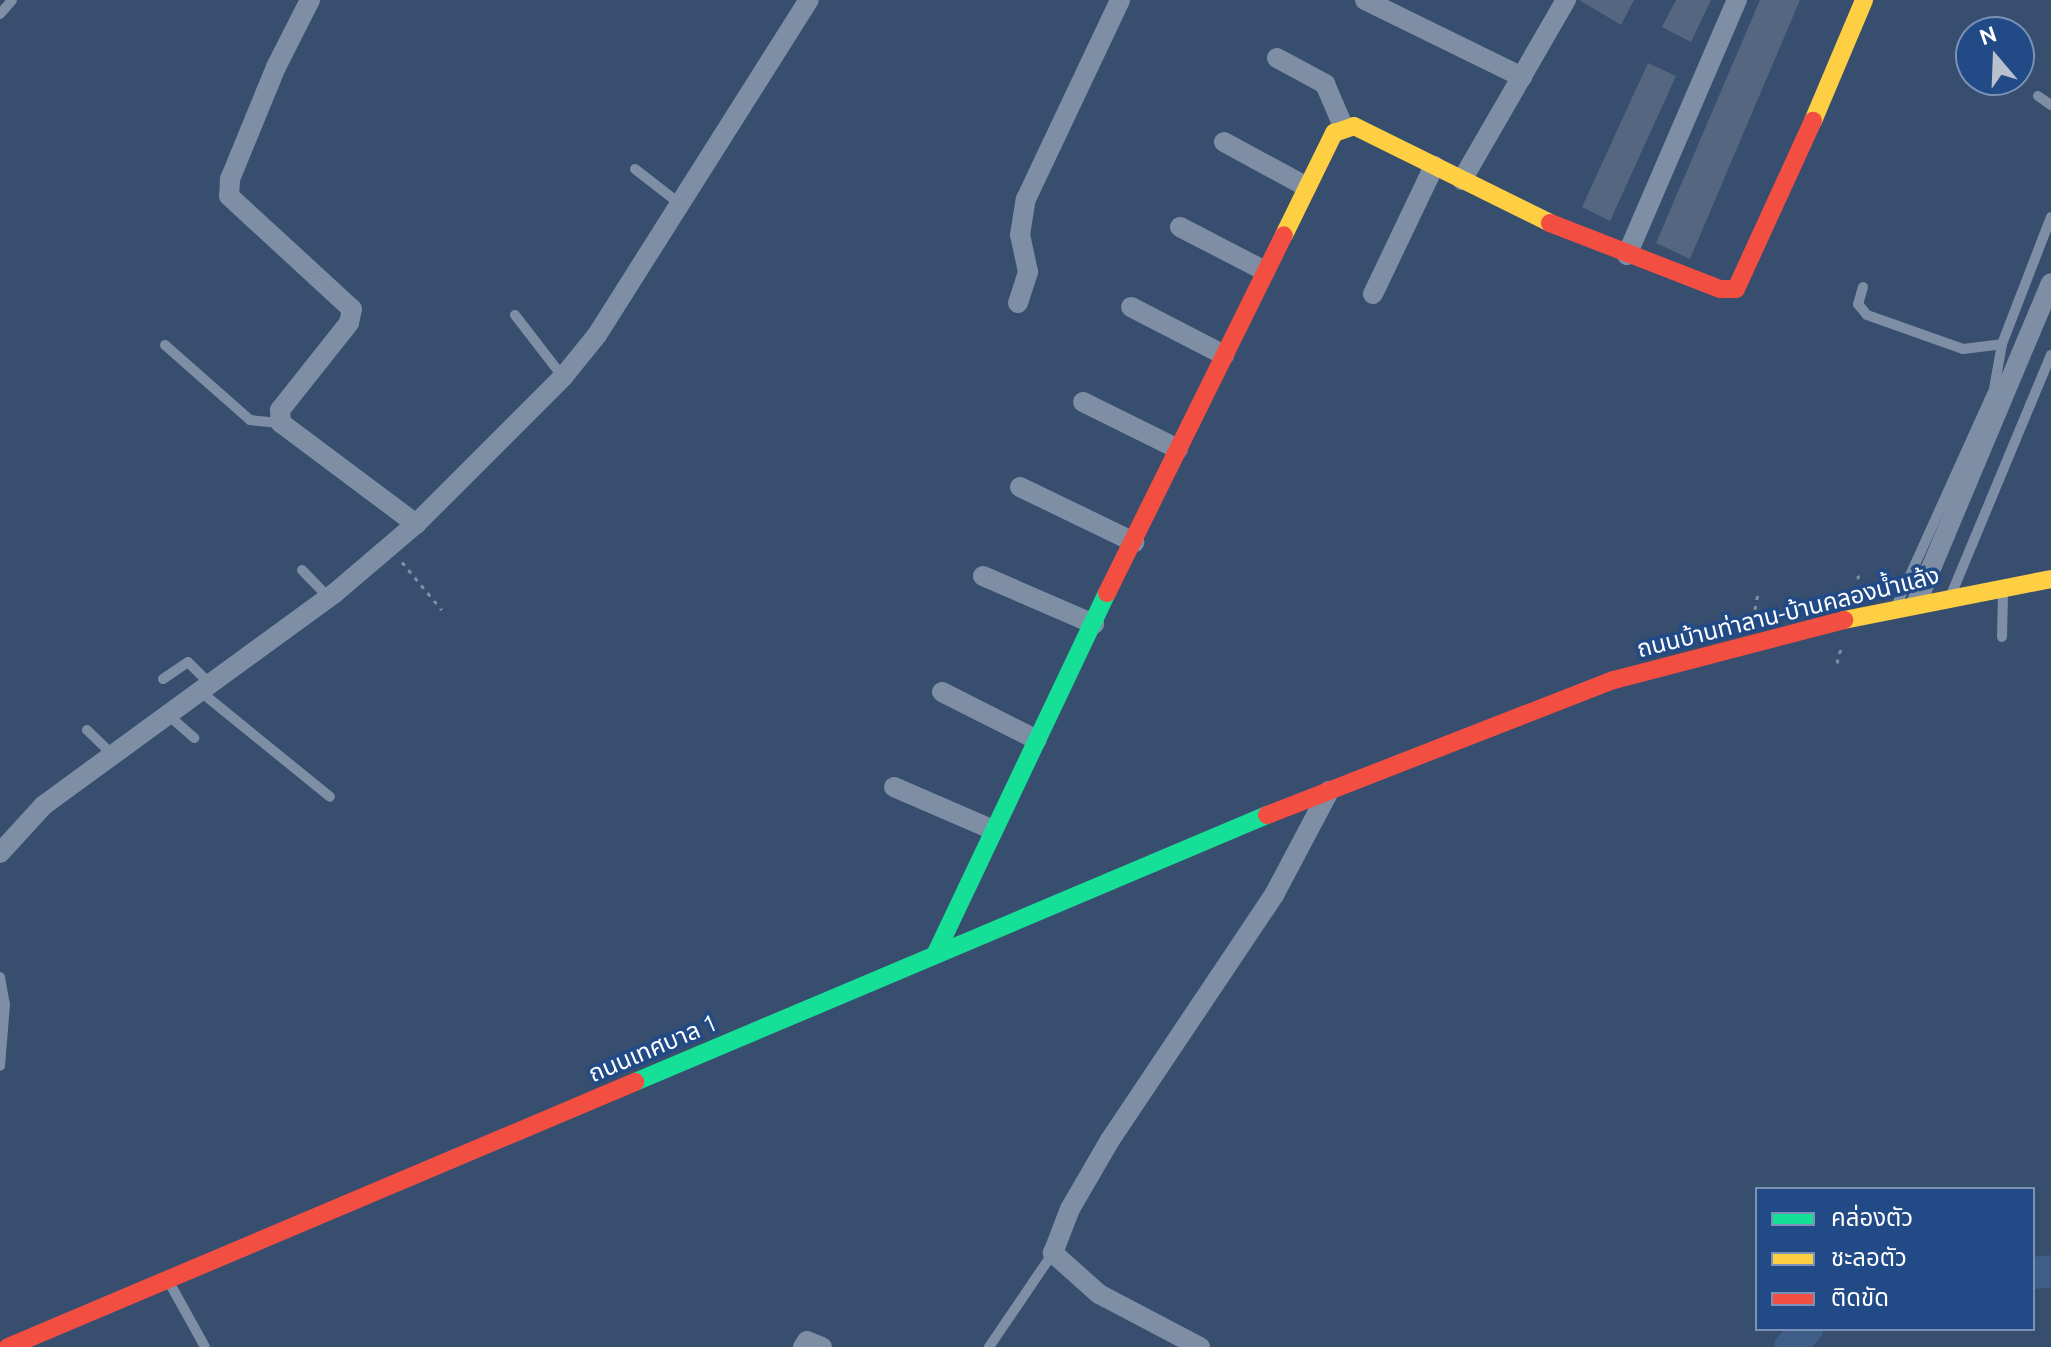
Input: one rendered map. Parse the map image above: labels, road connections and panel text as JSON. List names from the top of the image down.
{
  "streets": {
    "street": ["ถนนบ้านท่าลาน-บ้านคลองน้ำแล้ง", "ถนนเทศบาล 1"]
  },
  "crossings": [
    ["ถนนบ้านท่าลาน-บ้านคลองน้ำแล้ง", "ถนนเทศบาล 1"]
  ],
  "legend": ["คล่องตัว", "ชะลอตัว", "ติดขัด"],
  "north": "top"
}
